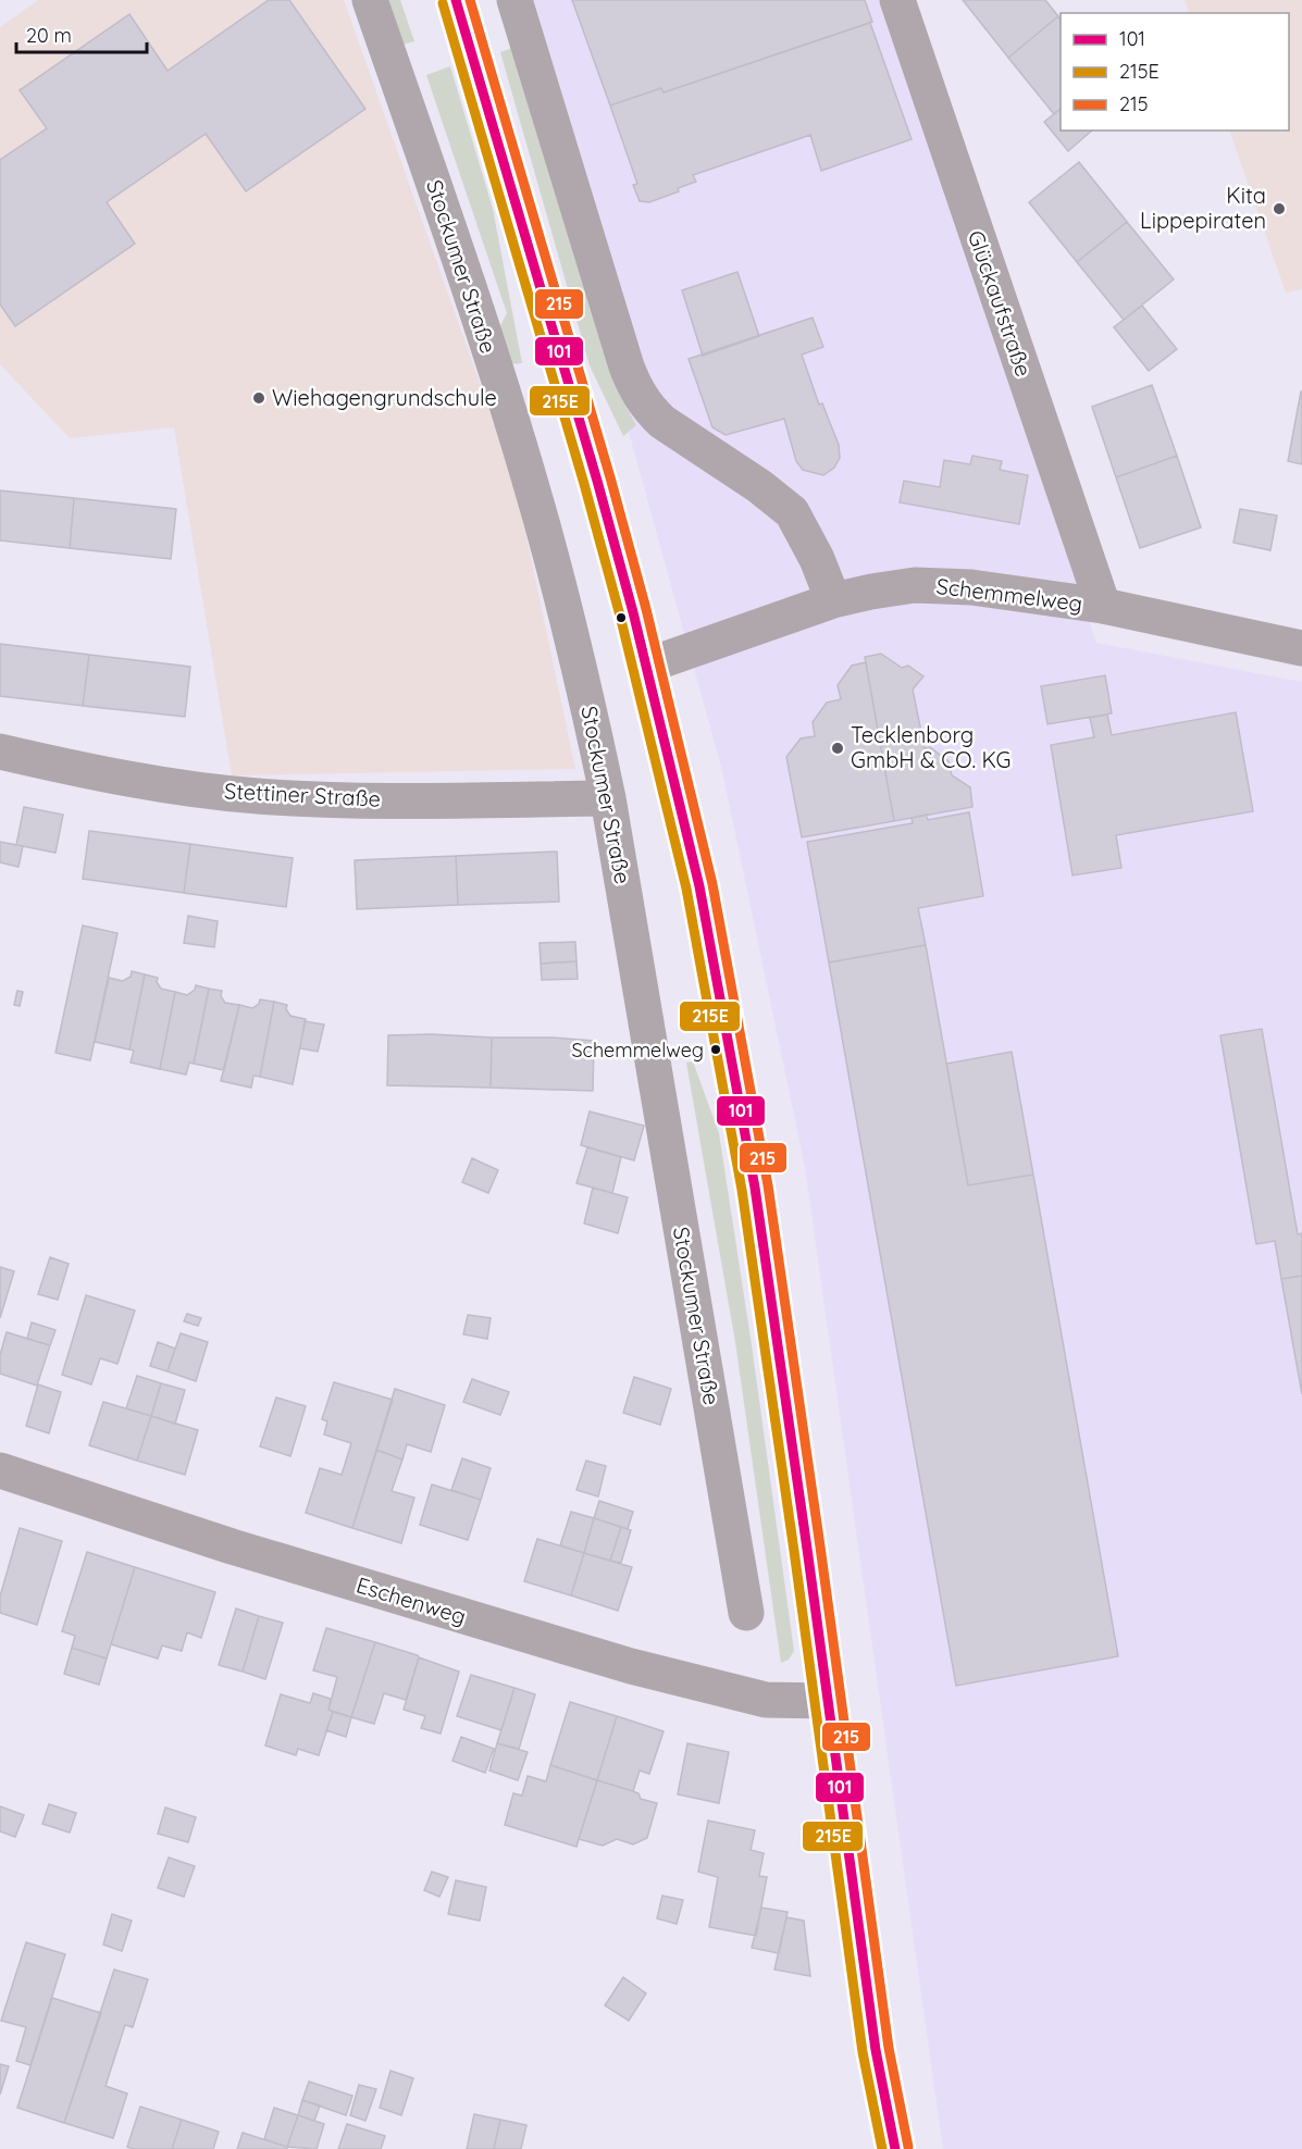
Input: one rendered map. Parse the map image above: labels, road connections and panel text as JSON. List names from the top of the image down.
{
  "streets": {
    "street": [
      "Stockumer Straße",
      "Glückaufstraße",
      "Schemmelweg",
      "Stettiner Straße",
      "Eschenweg"
    ]
  },
  "crossings": [
    ["Stockumer Straße", "Stettiner Straße"],
    ["Glückaufstraße", "Schemmelweg"]
  ],
  "places": [
    "Kita Lippepiraten",
    "Wiehagengrundschule",
    "Tecklenborg GmbH & CO. KG",
    "Schemmelweg"
  ],
  "lines": ["transit line 101", "transit line 215", "transit line 215E"],
  "legend": ["101", "215E", "215"],
  "scale_bar": "20 m"
}
